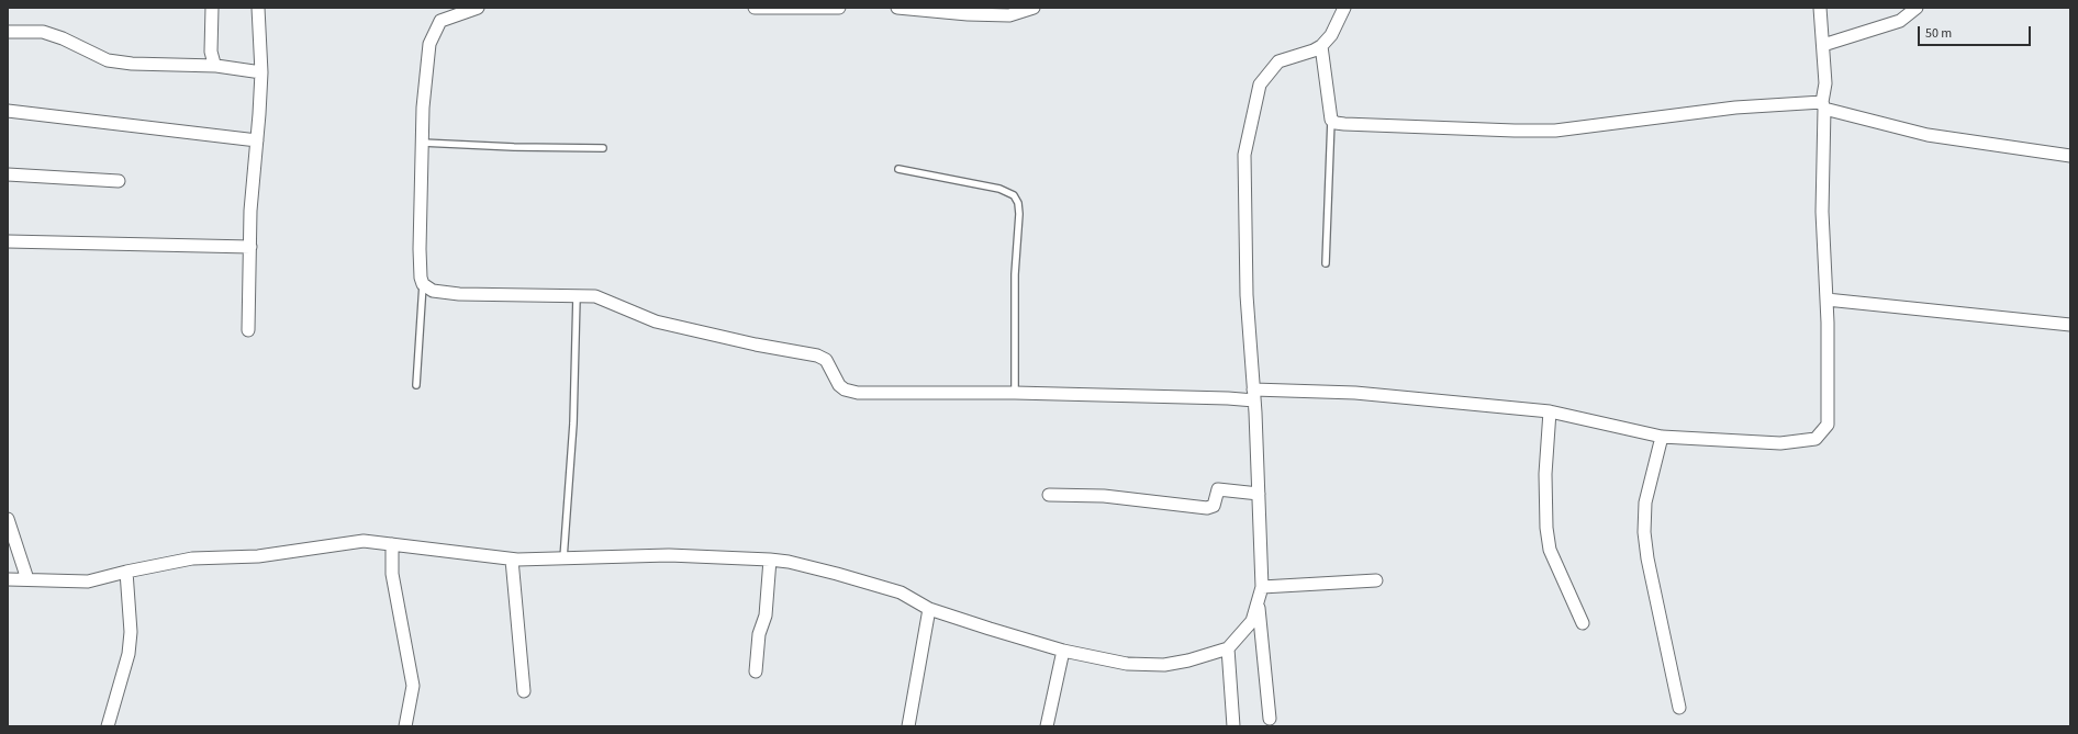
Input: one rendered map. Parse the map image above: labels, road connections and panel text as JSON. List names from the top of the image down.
{
  "scale_bar": "50 m"
}
